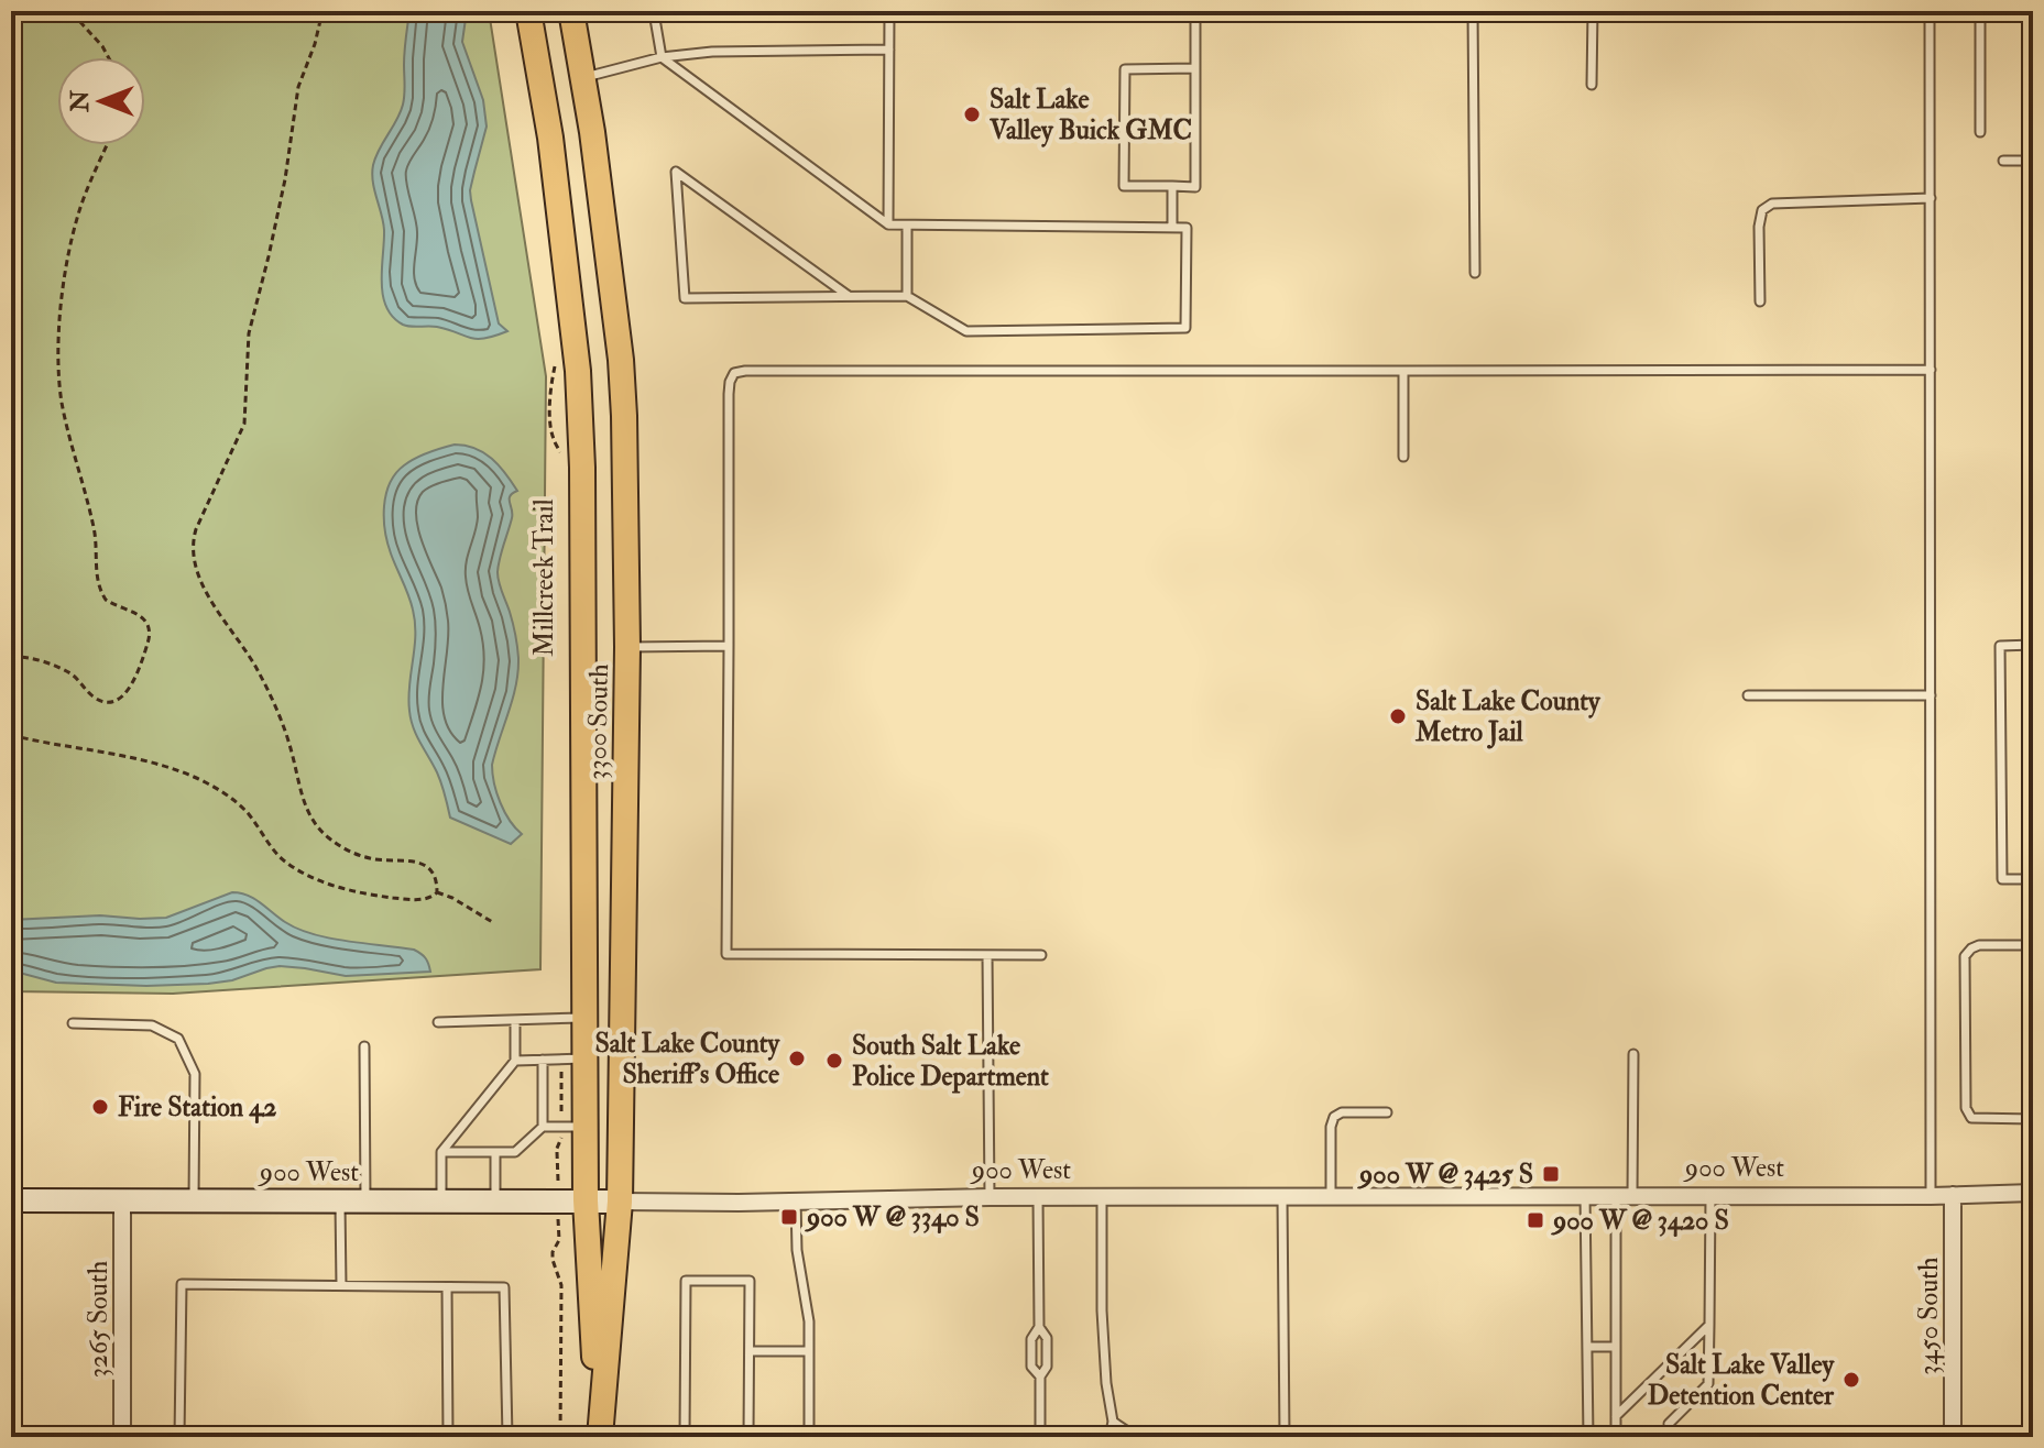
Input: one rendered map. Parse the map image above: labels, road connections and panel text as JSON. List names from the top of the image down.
{
  "streets": {
    "main road": ["3300 South", "900 West"],
    "street": ["3450 South", "3265 South"],
    "path": ["Millcreek Trail"]
  },
  "crossings": [
    ["3300 South", "900 West"],
    ["900 West", "3450 South"],
    ["900 West", "3265 South"]
  ],
  "places": {
    "other": [
      "Salt Lake Valley Buick GMC",
      "Salt Lake County Metro Jail",
      "Salt Lake County Sheriff's Office",
      "South Salt Lake Police Department",
      "Fire Station 42",
      "Salt Lake Valley Detention Center"
    ],
    "transit": ["900 W @ 3425 S", "900 W @ 3340 S", "900 W @ 3420 S"]
  },
  "north": "left"
}
